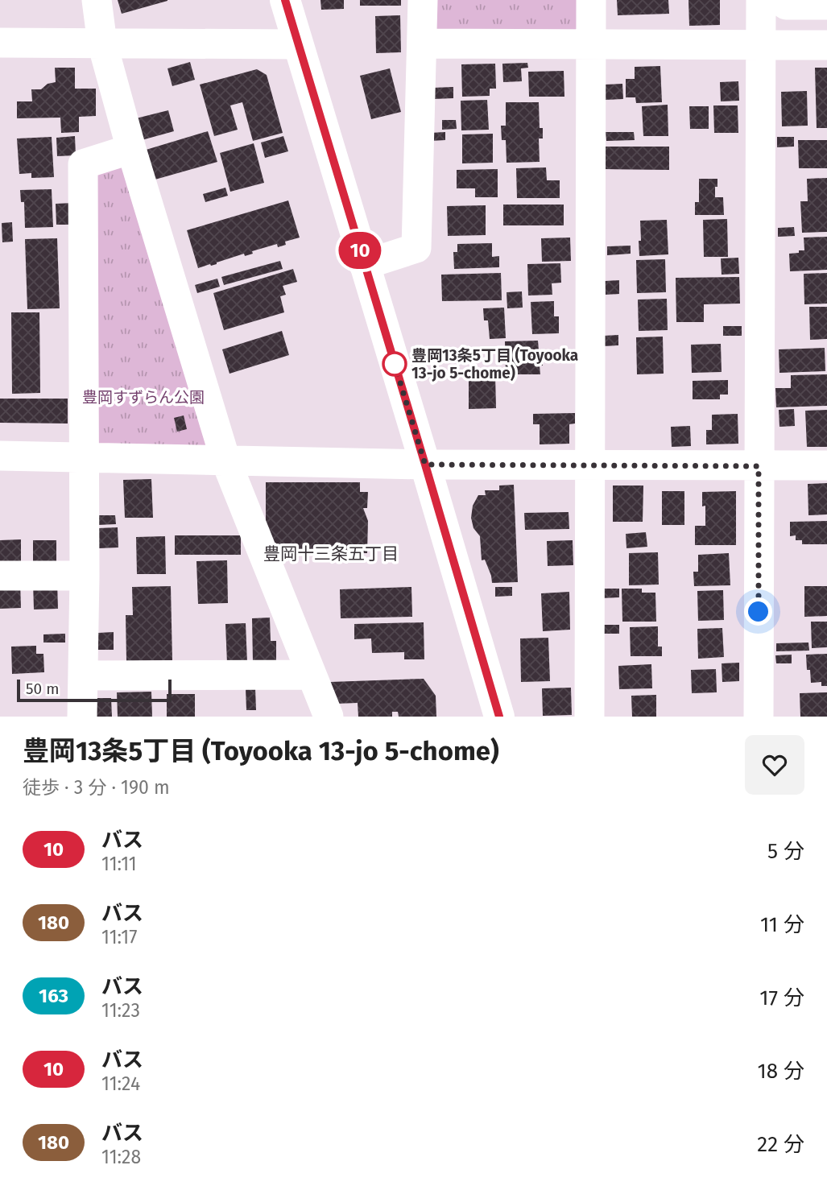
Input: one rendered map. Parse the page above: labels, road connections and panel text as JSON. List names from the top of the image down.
{
  "districts": ["豊岡十三条五丁目"],
  "parks": ["豊岡すずらん公園"],
  "places": ["豊岡13条5丁目 (Toyooka 13-jo 5-chome)"],
  "lines": ["bus line 10"],
  "scale_bar": "50 m",
  "page": {
    "on_map": "10",
    "scale": "50 m",
    "heading": ["豊岡13条5丁目 (Toyooka 13-jo 5-chome)", "徒歩 · 3 分 · 190 m"],
    "list": [
      {
        "mark": "10",
        "name": "バス",
        "note": "11:11",
        "value": "5 分"
      },
      {
        "mark": "180",
        "name": "バス",
        "note": "11:17",
        "value": "11 分"
      },
      {
        "mark": "163",
        "name": "バス",
        "note": "11:23",
        "value": "17 分"
      },
      {
        "mark": "10",
        "name": "バス",
        "note": "11:24",
        "value": "18 分"
      },
      {
        "mark": "180",
        "name": "バス",
        "note": "11:28",
        "value": "22 分"
      }
    ]
  }
}
